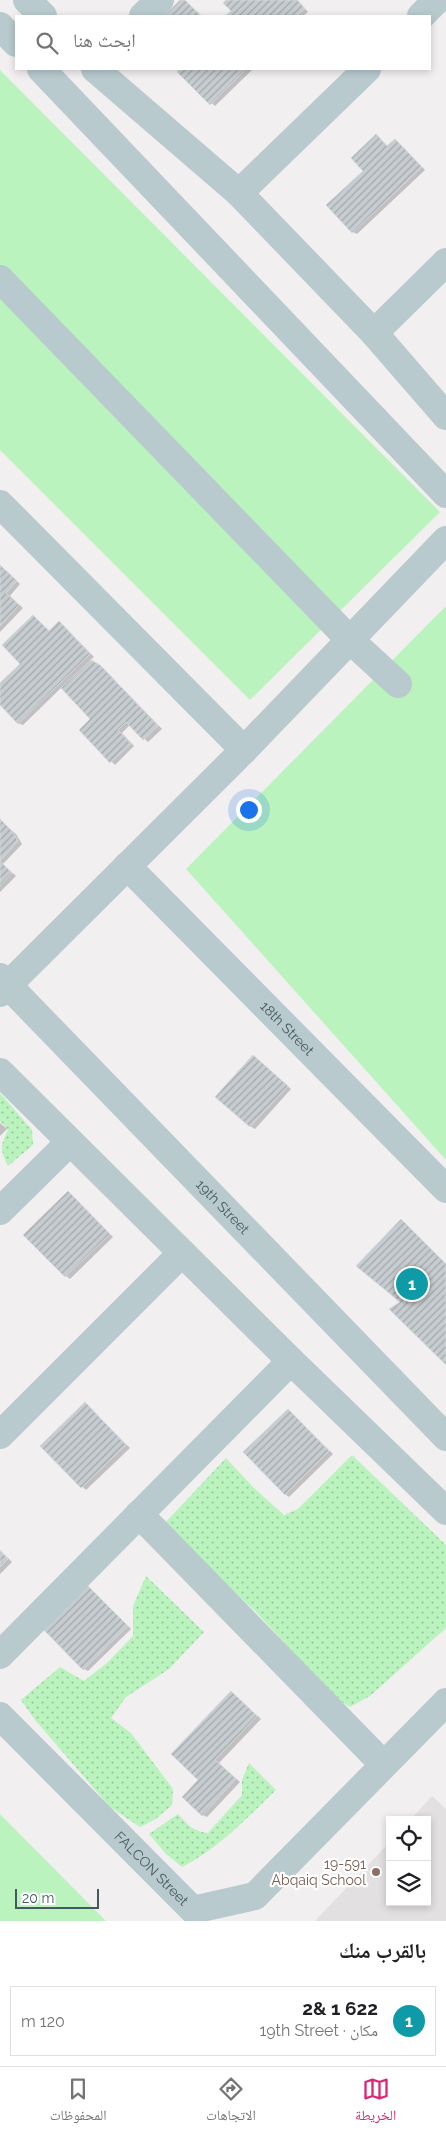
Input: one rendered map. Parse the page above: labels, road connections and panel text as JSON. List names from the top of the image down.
{
  "streets": {
    "street": ["18th Street", "19th Street", "FALCON Street"]
  },
  "places": ["19-591 Abqaiq School"],
  "scale_bar": "20 m",
  "page": {
    "search": "ابحث هنا",
    "pins": "1",
    "scale": "20 m",
    "heading": "بالقرب منك",
    "list": [
      {
        "mark": "1",
        "name": "622 1 &2",
        "note": "مكان · 19th Street",
        "value": "120 m"
      }
    ],
    "nav": ["الخريطة", "الاتجاهات", "المحفوظات"]
  }
}
